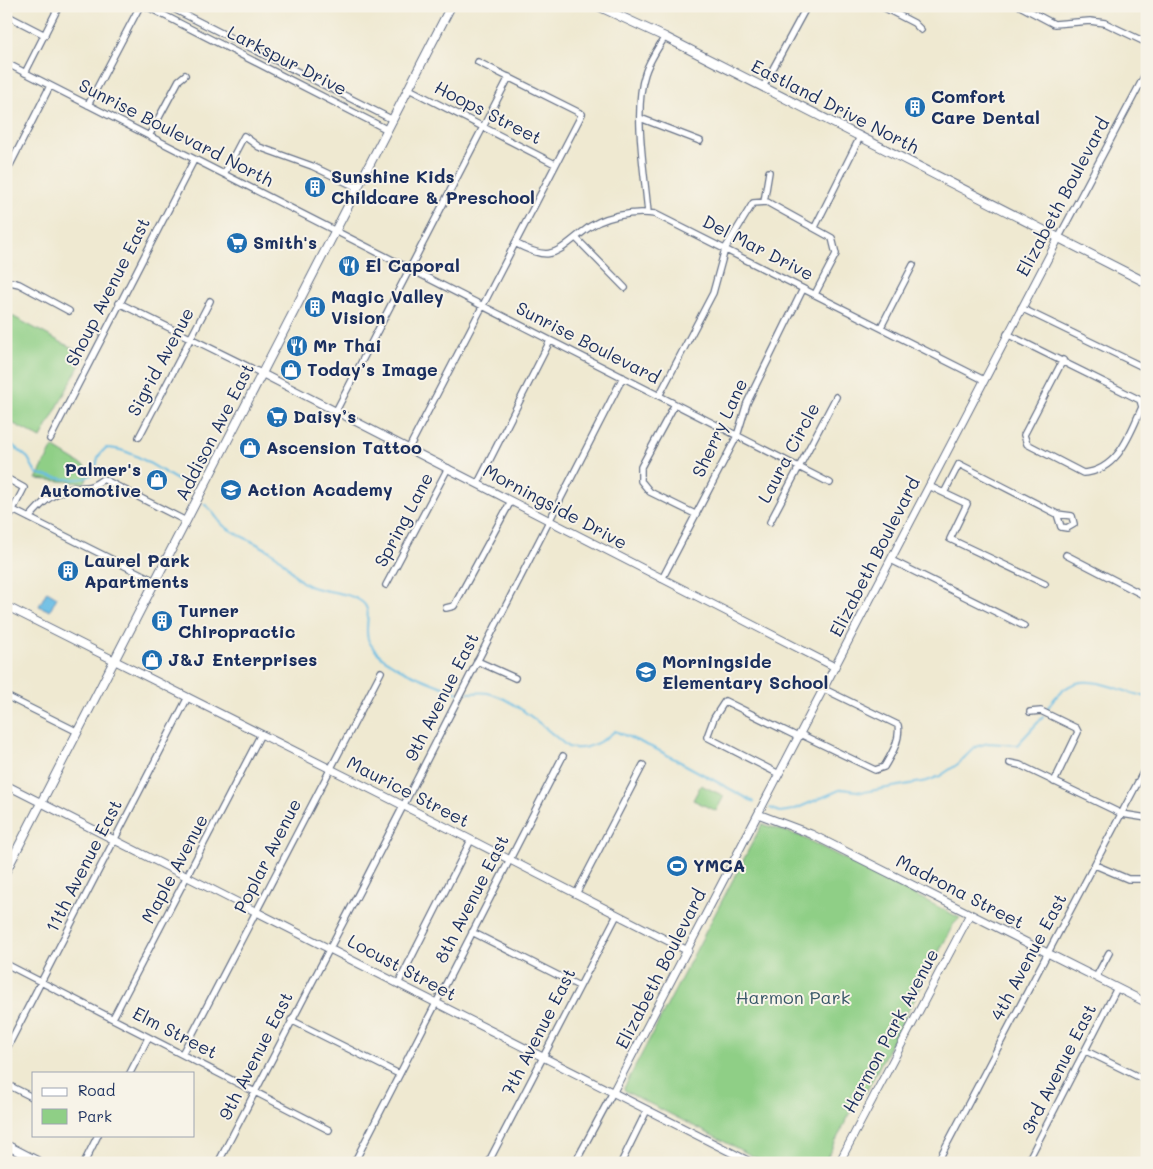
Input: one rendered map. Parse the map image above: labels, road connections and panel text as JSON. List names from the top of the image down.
{
  "streets": {
    "main road": ["Eastland Drive North", "Addison Ave East"],
    "street": [
      "Larkspur Drive",
      "Hoops Street",
      "Sunrise Boulevard North",
      "Elizabeth Boulevard",
      "Del Mar Drive",
      "Shoup Avenue East",
      "Sunrise Boulevard",
      "Sigrid Avenue",
      "Sherry Lane",
      "Laura Circle",
      "Morningside Drive",
      "Spring Lane",
      "9th Avenue East",
      "Maurice Street",
      "Poplar Avenue",
      "11th Avenue East",
      "Maple Avenue",
      "Madrona Street",
      "8th Avenue East",
      "4th Avenue East",
      "Locust Street",
      "Harmon Park Avenue",
      "7th Avenue East",
      "Elm Street",
      "3rd Avenue East"
    ]
  },
  "crossings": [
    ["Larkspur Drive", "Addison Ave East"],
    ["Eastland Drive North", "Elizabeth Boulevard"],
    ["Hoops Street", "Addison Ave East"],
    ["Sunrise Boulevard North", "Shoup Avenue East"],
    ["Sunrise Boulevard North", "Sunrise Boulevard"],
    ["Sunrise Boulevard North", "Addison Ave East"],
    ["Elizabeth Boulevard", "Del Mar Drive"],
    ["Elizabeth Boulevard", "Morningside Drive"],
    ["Elizabeth Boulevard", "Maurice Street"],
    ["Elizabeth Boulevard", "Madrona Street"],
    ["Elizabeth Boulevard", "Locust Street"],
    ["Del Mar Drive", "Sherry Lane"],
    ["Sunrise Boulevard", "Sherry Lane"],
    ["Sunrise Boulevard", "Addison Ave East"],
    ["Sunrise Boulevard", "Laura Circle"],
    ["Sunrise Boulevard", "9th Avenue East"],
    ["Sherry Lane", "Morningside Drive"],
    ["Addison Ave East", "Morningside Drive"],
    ["Addison Ave East", "Maurice Street"],
    ["Addison Ave East", "Locust Street"],
    ["Morningside Drive", "Spring Lane"],
    ["Morningside Drive", "9th Avenue East"],
    ["9th Avenue East", "Maurice Street"],
    ["9th Avenue East", "Locust Street"],
    ["9th Avenue East", "Elm Street"],
    ["Maurice Street", "Poplar Avenue"],
    ["Maurice Street", "11th Avenue East"],
    ["Maurice Street", "Maple Avenue"],
    ["Maurice Street", "8th Avenue East"],
    ["Maurice Street", "7th Avenue East"],
    ["Poplar Avenue", "Locust Street"],
    ["Poplar Avenue", "Elm Street"],
    ["11th Avenue East", "Locust Street"],
    ["11th Avenue East", "Elm Street"],
    ["Maple Avenue", "Locust Street"],
    ["Maple Avenue", "Elm Street"],
    ["Madrona Street", "4th Avenue East"],
    ["Madrona Street", "Harmon Park Avenue"],
    ["Madrona Street", "3rd Avenue East"],
    ["8th Avenue East", "Locust Street"],
    ["Locust Street", "7th Avenue East"]
  ],
  "parks": ["Harmon Park"],
  "places": {
    "building": [
      "Comfort Care Dental",
      "Sunshine Kids Childcare & Preschool",
      "Magic Valley Vision",
      "Laurel Park Apartments",
      "Turner Chiropractic"
    ],
    "supermarket": ["Smith's", "Daisy’s"],
    "restaurant": ["El Caporal", "Mr Thai"],
    "shop": [
      "Today’s Image",
      "Ascension Tattoo",
      "Palmer's Automotive",
      "J&J Enterprises"
    ],
    "school or university": ["Action Academy", "Morningside Elementary School"],
    "sports": ["YMCA"]
  },
  "legend": ["Road", "Park"]
}
